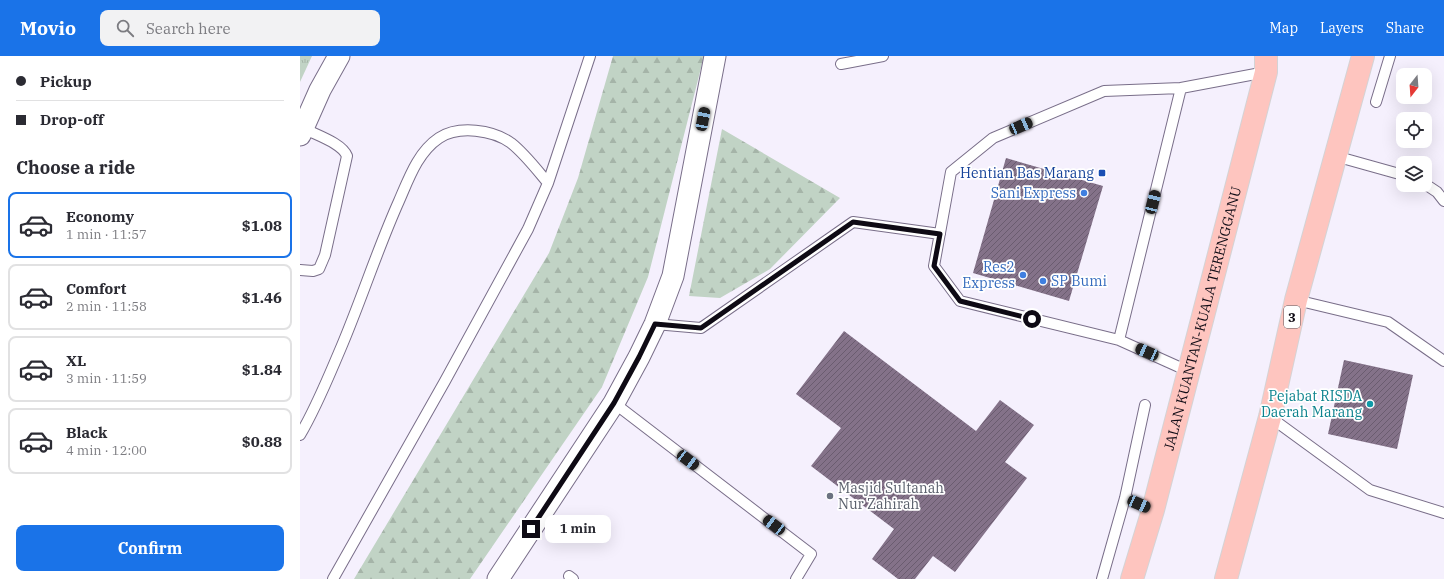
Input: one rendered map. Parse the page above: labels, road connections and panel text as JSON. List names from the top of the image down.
{
  "streets": {
    "highway": ["3", "JALAN KUANTAN-KUALA TERENGGANU"]
  },
  "places": {
    "transit": ["Hentian Bas Marang"],
    "other": [
      "Sani Express",
      "Res2 Express",
      "SP Bumi",
      "Pejabat RISDA Daerah Marang",
      "Masjid Sultanah Nur Zahirah"
    ]
  },
  "north": "bottom",
  "page": {
    "header": "Movio",
    "search": "Search here",
    "nav": ["Map", "Layers", "Share"],
    "banner": ["Pickup", "Drop-off"],
    "heading": "Choose a ride",
    "list": [
      {
        "name": "Economy",
        "note": "1 min · 11:57",
        "value": "$1.08"
      },
      {
        "name": "Comfort",
        "note": "2 min · 11:58",
        "value": "$1.46"
      },
      {
        "name": "XL",
        "note": "3 min · 11:59",
        "value": "$1.84"
      },
      {
        "name": "Black",
        "note": "4 min · 12:00",
        "value": "$0.88"
      }
    ],
    "bubble": "1 min",
    "buttons": "Confirm"
  }
}
